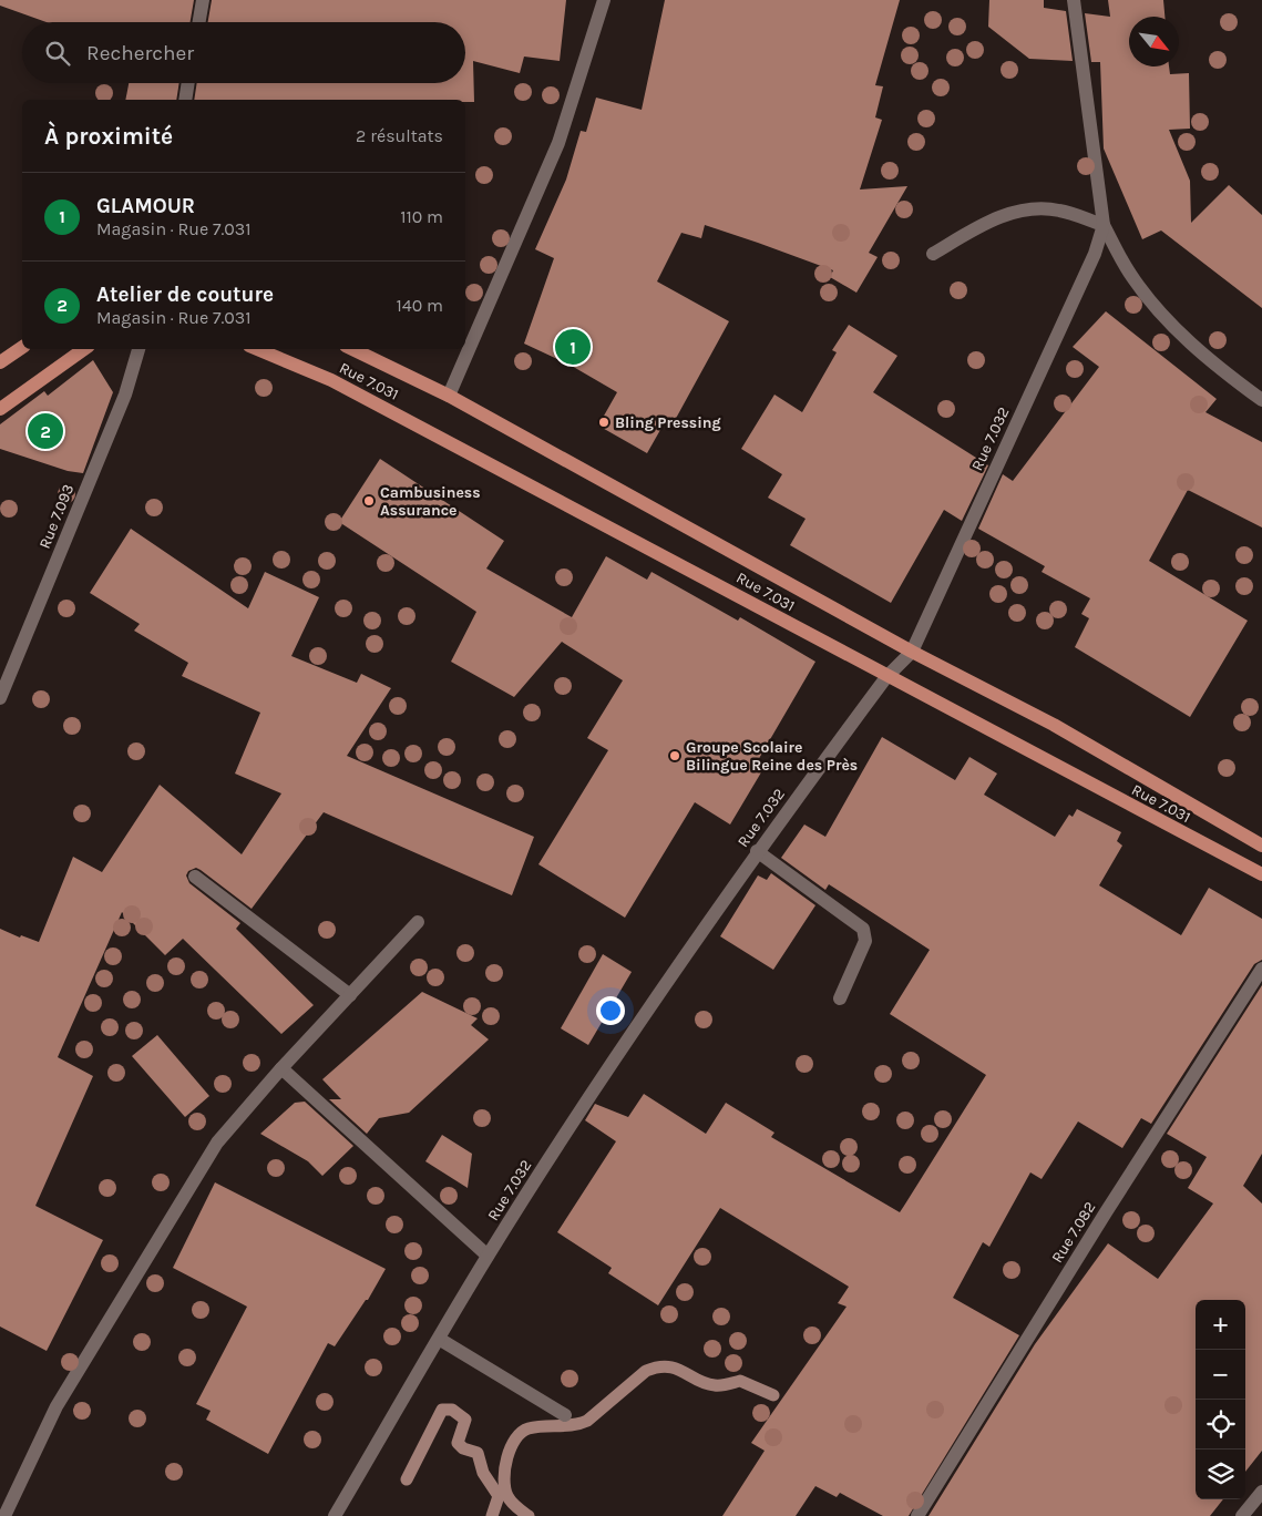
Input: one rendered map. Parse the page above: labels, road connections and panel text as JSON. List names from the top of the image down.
{
  "streets": {
    "main road": ["Rue 7.031"],
    "street": ["Rue 7.032", "Rue 7.093", "Rue 7.082"]
  },
  "crossings": [
    ["Rue 7.031", "Rue 7.032"]
  ],
  "places": ["Bling Pressing", "Cambusiness Assurance", "Groupe Scolaire Bilingue Reine des Près"],
  "north": "bottom right",
  "page": {
    "search": "Rechercher",
    "heading": ["À proximité", "2 résultats"],
    "list": [
      {
        "mark": "1",
        "name": "GLAMOUR",
        "note": "Magasin · Rue 7.031",
        "value": "110 m"
      },
      {
        "mark": "2",
        "name": "Atelier de couture",
        "note": "Magasin · Rue 7.031",
        "value": "140 m"
      }
    ],
    "pins": ["1", "2"],
    "map_buttons": ["+", "−"]
  }
}
